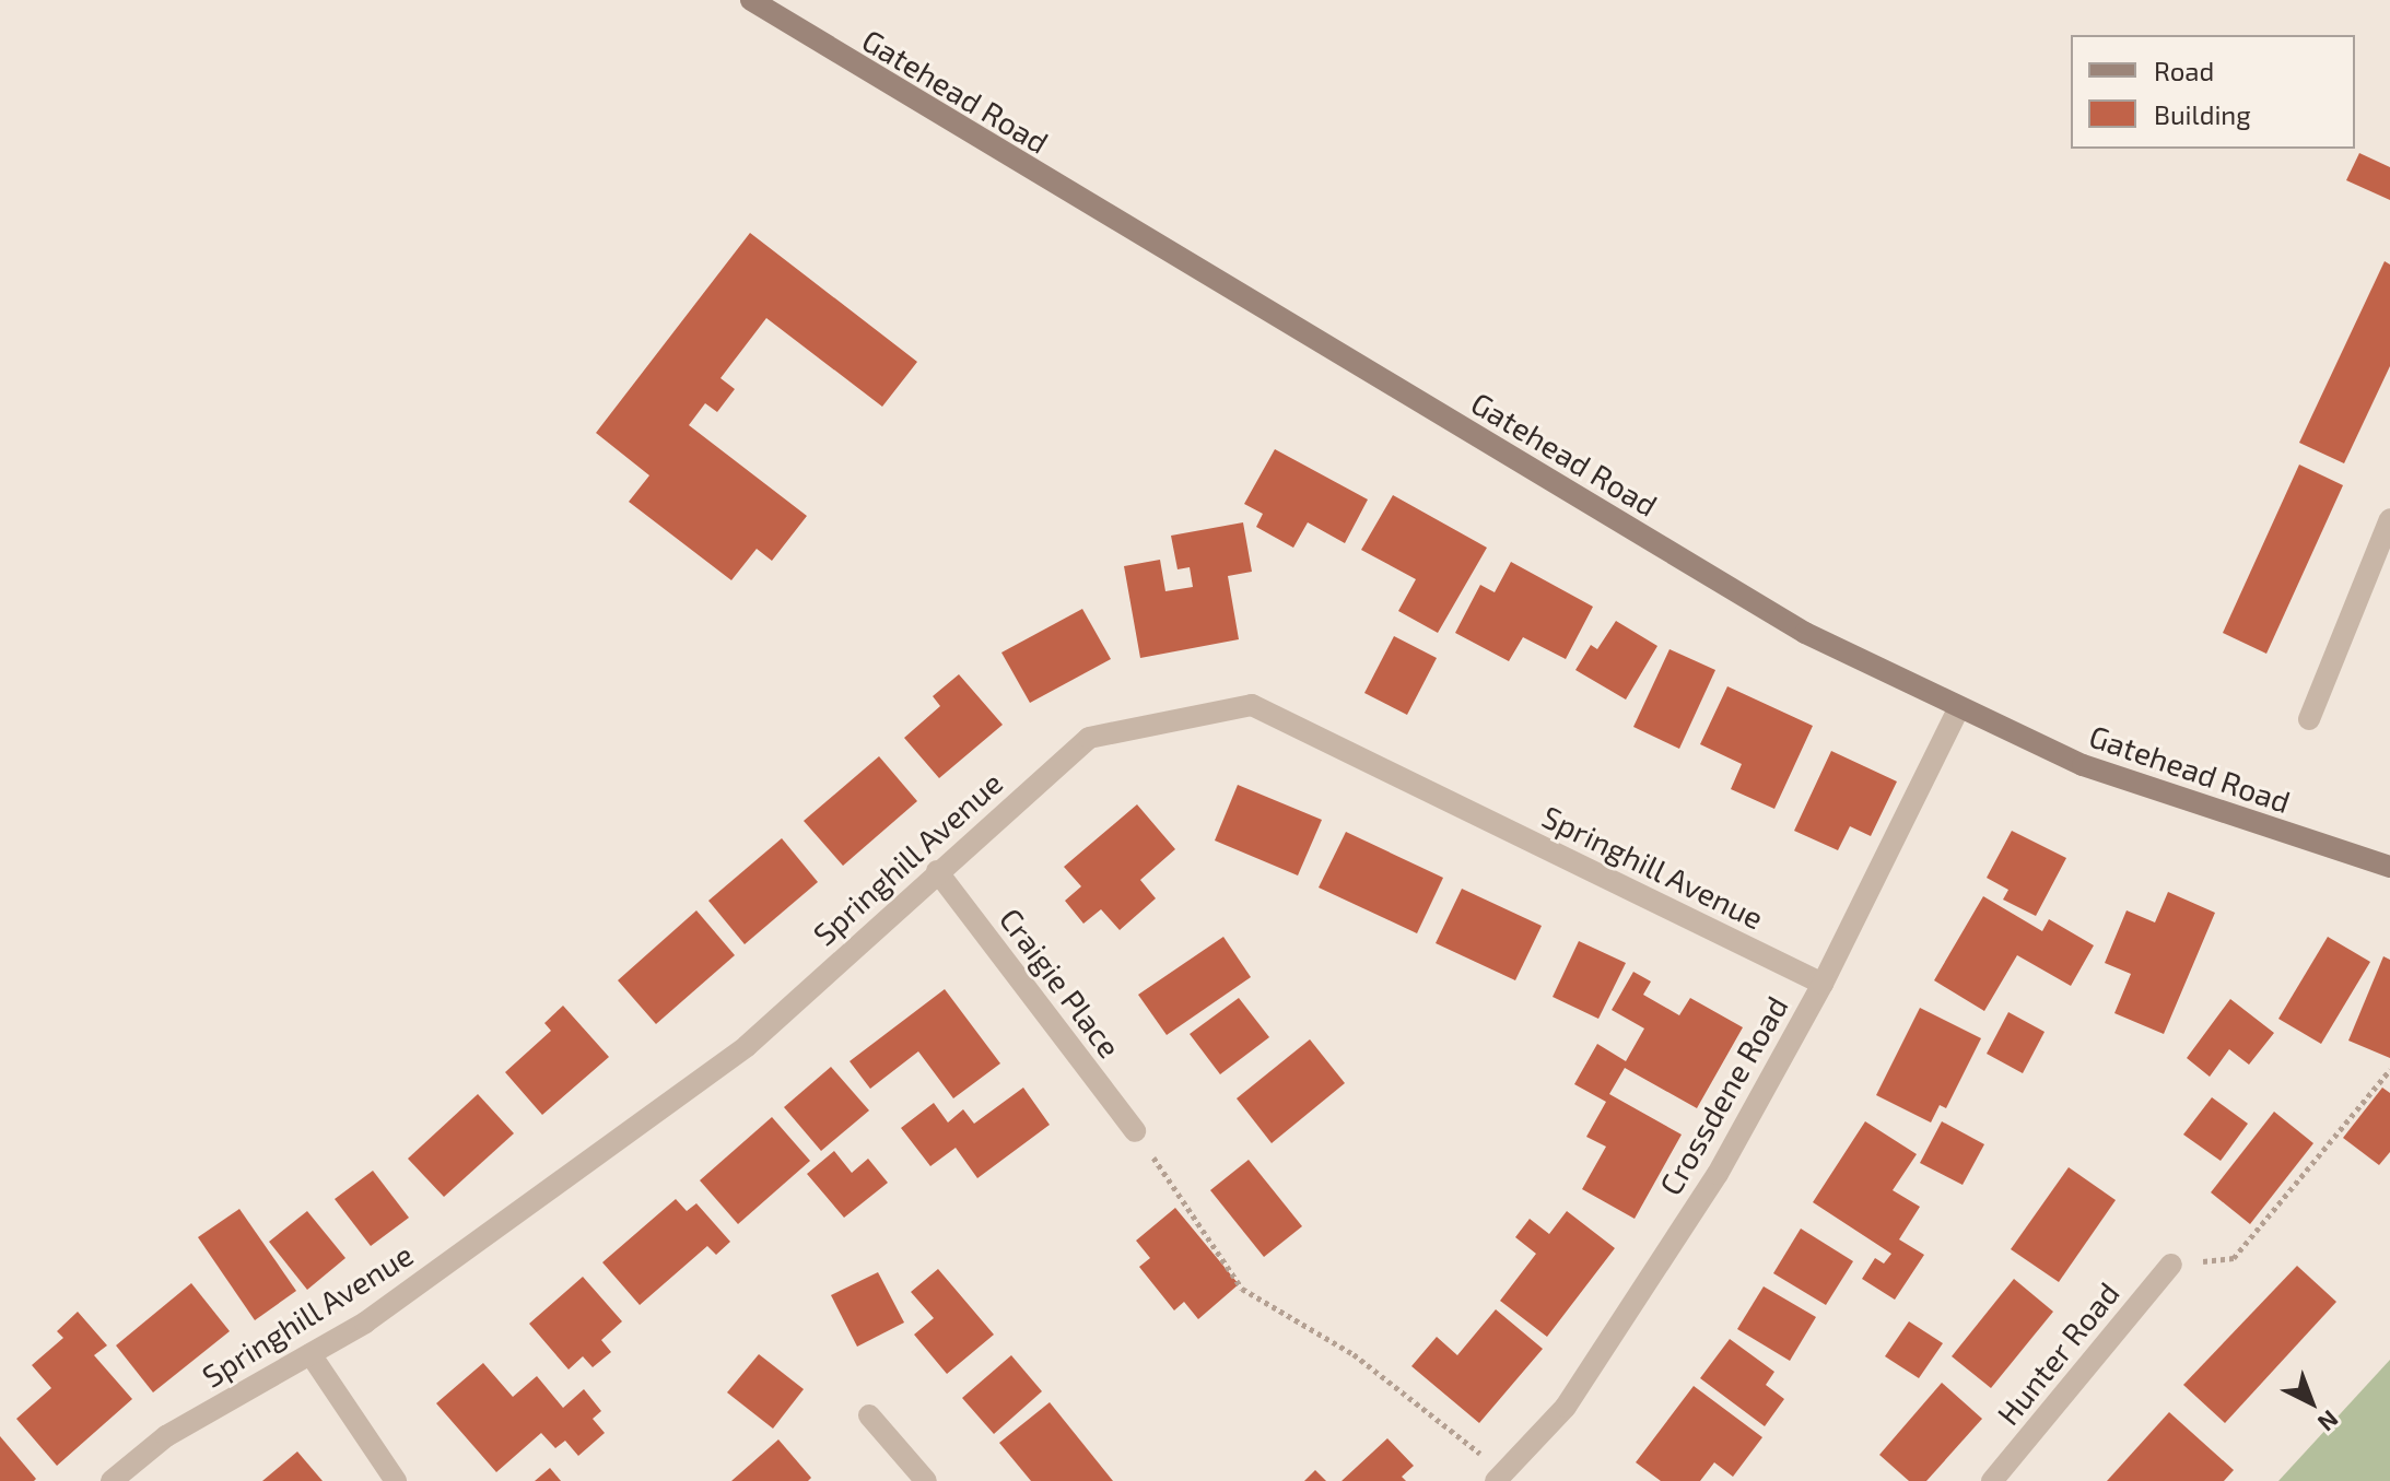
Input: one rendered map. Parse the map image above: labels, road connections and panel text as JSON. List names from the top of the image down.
{
  "streets": {
    "main road": ["Gatehead Road"],
    "street": [
      "Springhill Avenue",
      "Craigie Place",
      "Crossdene Road",
      "Hunter Road"
    ]
  },
  "crossings": [
    ["Gatehead Road", "Crossdene Road"],
    ["Springhill Avenue", "Craigie Place"],
    ["Springhill Avenue", "Crossdene Road"]
  ],
  "legend": ["Road", "Building"],
  "north": "bottom right"
}
